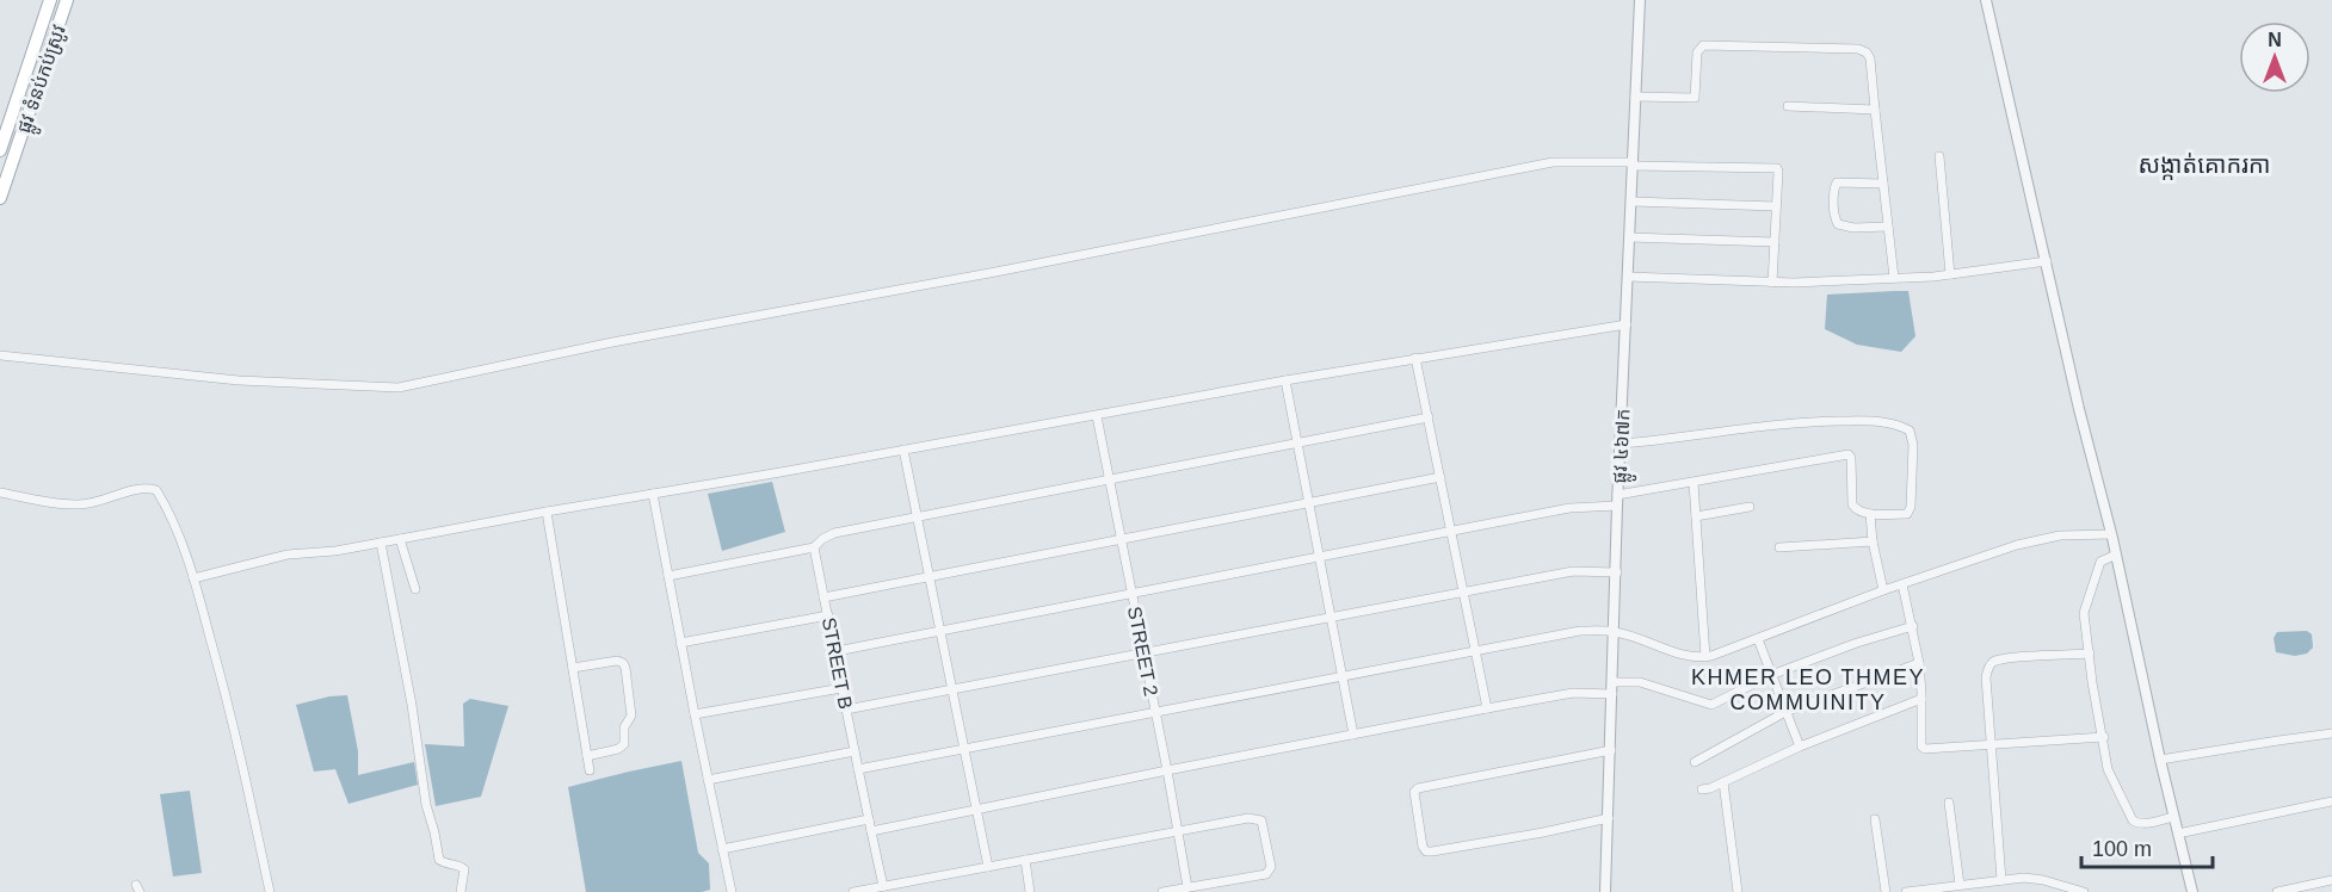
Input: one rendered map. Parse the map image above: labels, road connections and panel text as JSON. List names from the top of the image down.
{
  "streets": {
    "main road": ["ផ្លូវ ទំនប់កប់ស្រូវ"],
    "street": ["ផ្លូវ ៤៦៧ក", "STREET 2", "STREET B"]
  },
  "districts": ["សង្កាត់គោករកា", "KHMER LEO THMEY COMMUINITY"],
  "scale_bar": "100 m",
  "north": "top"
}
